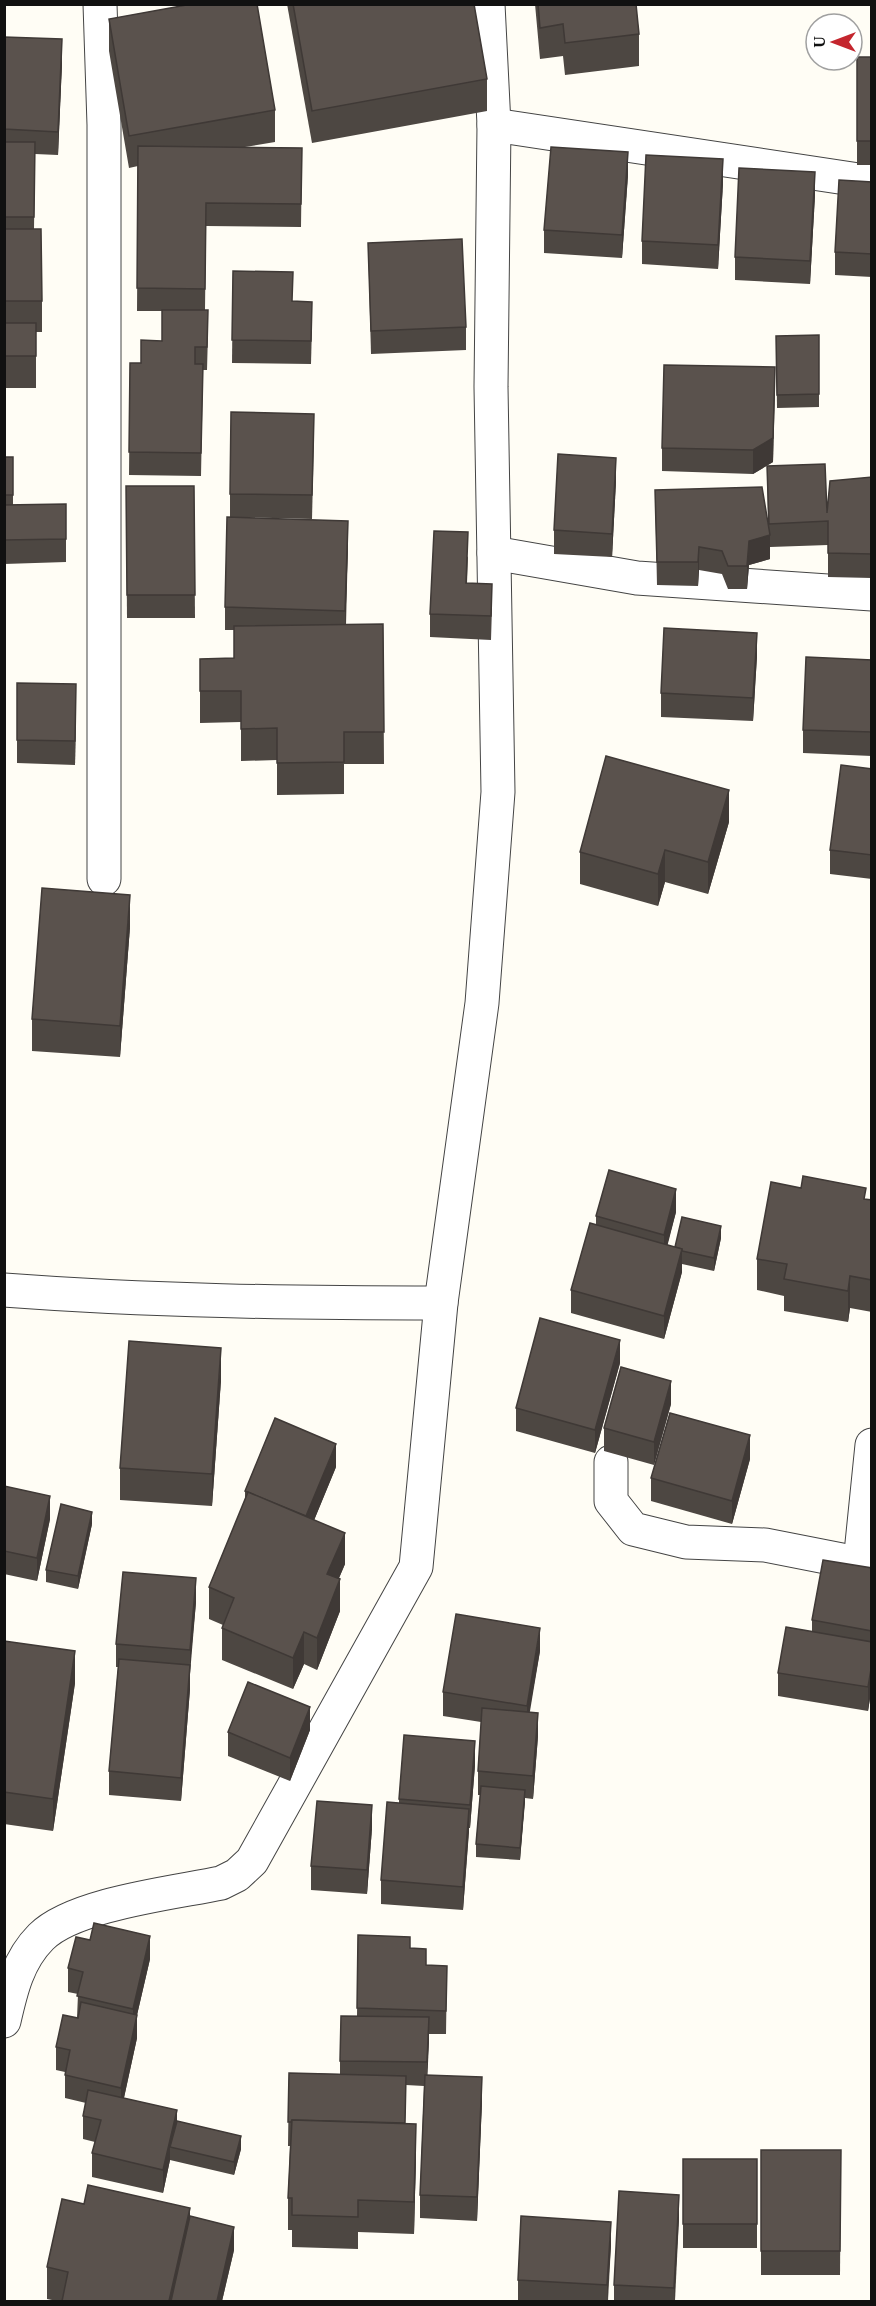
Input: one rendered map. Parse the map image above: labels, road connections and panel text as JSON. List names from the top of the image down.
{
  "north": "left"
}
